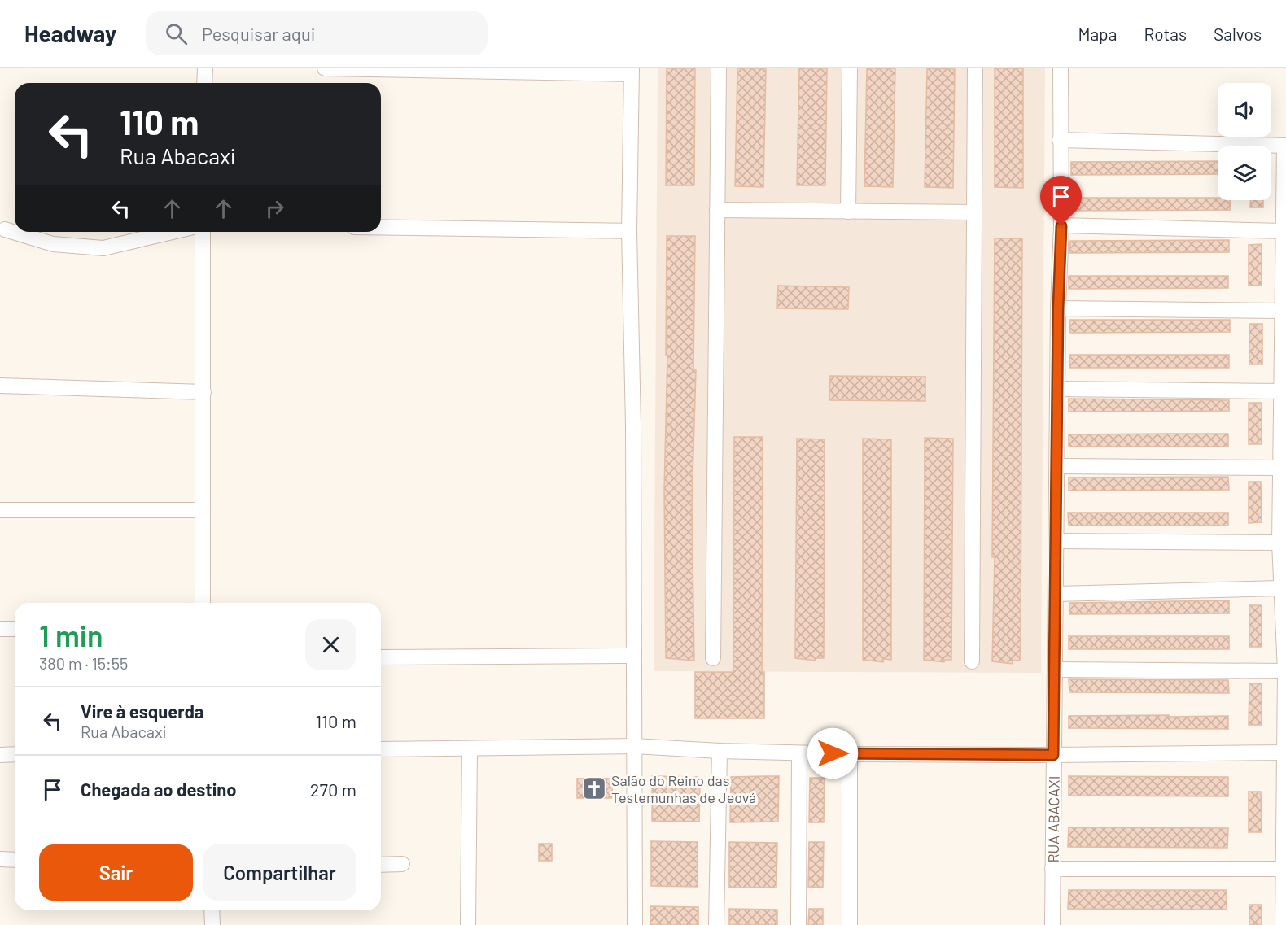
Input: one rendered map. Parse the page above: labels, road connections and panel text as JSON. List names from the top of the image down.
{
  "streets": {
    "street": ["RUA ABACAXI"]
  },
  "places": {
    "church": ["Salão do Reino das Testemunhas de Jeová"]
  },
  "page": {
    "header": "Headway",
    "search": "Pesquisar aqui",
    "nav": ["Mapa", "Rotas", "Salvos"],
    "turn": ["110 m", "Rua Abacaxi"],
    "heading": ["1 min", "380 m · 15:55"],
    "list": [
      {
        "name": "Vire à esquerda",
        "note": "Rua Abacaxi",
        "value": "110 m"
      },
      {
        "name": "Chegada ao destino",
        "value": "270 m"
      }
    ],
    "buttons": ["Sair", "Compartilhar"]
  }
}
